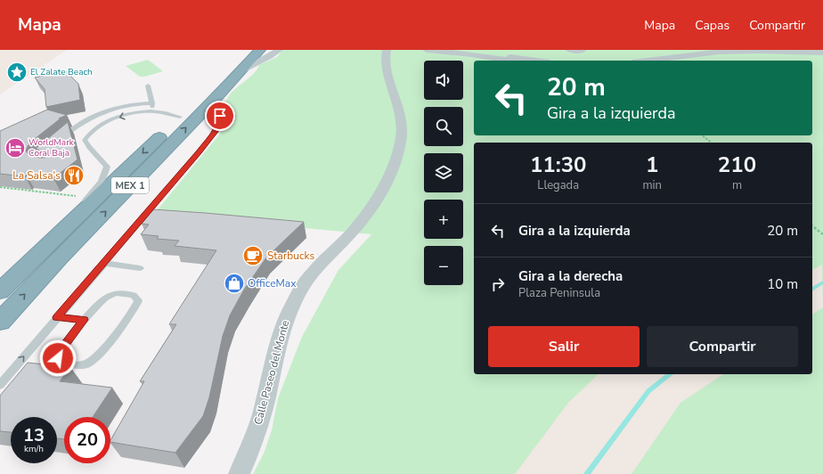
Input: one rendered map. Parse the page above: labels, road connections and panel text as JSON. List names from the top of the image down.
{
  "streets": {
    "highway": ["MEX 1"],
    "street": ["Calle Paseo del Monte"]
  },
  "places": {
    "place": ["El Zalate Beach"],
    "hotel": ["WorldMark Coral Baja"],
    "restaurant": ["La Salsa's"],
    "cafe": ["Starbucks"],
    "shop": ["OfficeMax"]
  },
  "page": {
    "header": "Mapa",
    "nav": ["Mapa", "Capas", "Compartir"],
    "map_buttons": ["+", "−"],
    "turn": ["20 m", "Gira a la izquierda"],
    "eta": [
      "11:30",
      "Llegada",
      "1",
      "min",
      "210",
      "m"
    ],
    "list": [
      {
        "name": "Gira a la izquierda",
        "value": "20 m"
      },
      {
        "name": "Gira a la derecha",
        "note": "Plaza Peninsula",
        "value": "10 m"
      }
    ],
    "buttons": ["Salir", "Compartir"],
    "speed": "13 km/h",
    "limit": "20"
  }
}
